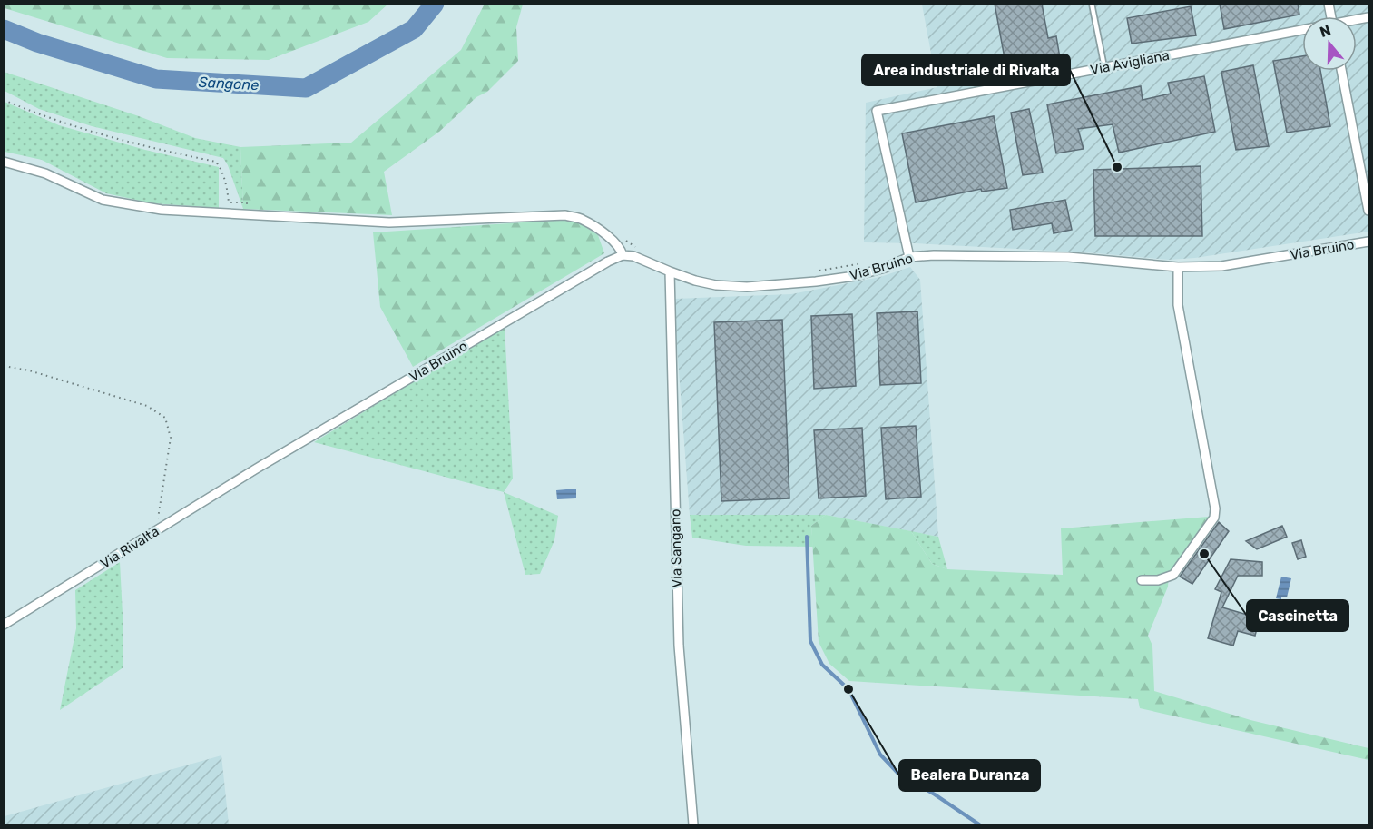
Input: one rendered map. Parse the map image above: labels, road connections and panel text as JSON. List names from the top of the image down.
{
  "streets": {
    "street": [
      "Via Avigliana",
      "Via Bruino",
      "Via Rivalta",
      "Via Sangano"
    ]
  },
  "crossings": [
    ["Via Avigliana", "Via Bruino"],
    ["Via Bruino", "Via Rivalta"],
    ["Via Bruino", "Via Sangano"]
  ],
  "water": ["Sangone"],
  "places": ["Area industriale di Rivalta", "Cascinetta", "Bealera Duranza"],
  "north": "top"
}
